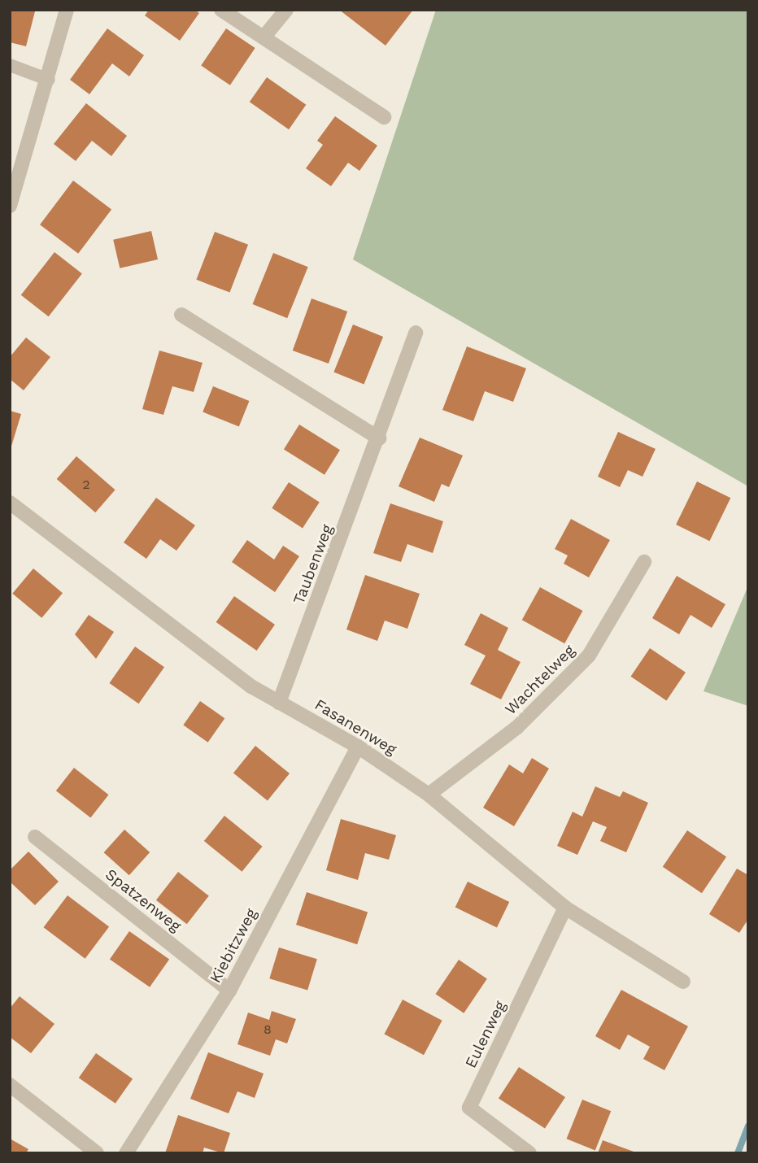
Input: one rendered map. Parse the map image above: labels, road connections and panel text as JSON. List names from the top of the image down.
{
  "streets": {
    "street": [
      "Taubenweg",
      "Wachtelweg",
      "Fasanenweg",
      "Spatzenweg",
      "Kiebitzweg",
      "Eulenweg"
    ]
  },
  "crossings": [
    ["Taubenweg", "Fasanenweg"],
    ["Wachtelweg", "Fasanenweg"],
    ["Fasanenweg", "Kiebitzweg"],
    ["Fasanenweg", "Eulenweg"],
    ["Spatzenweg", "Kiebitzweg"]
  ],
  "house_numbers": ["2", "8"]
}
